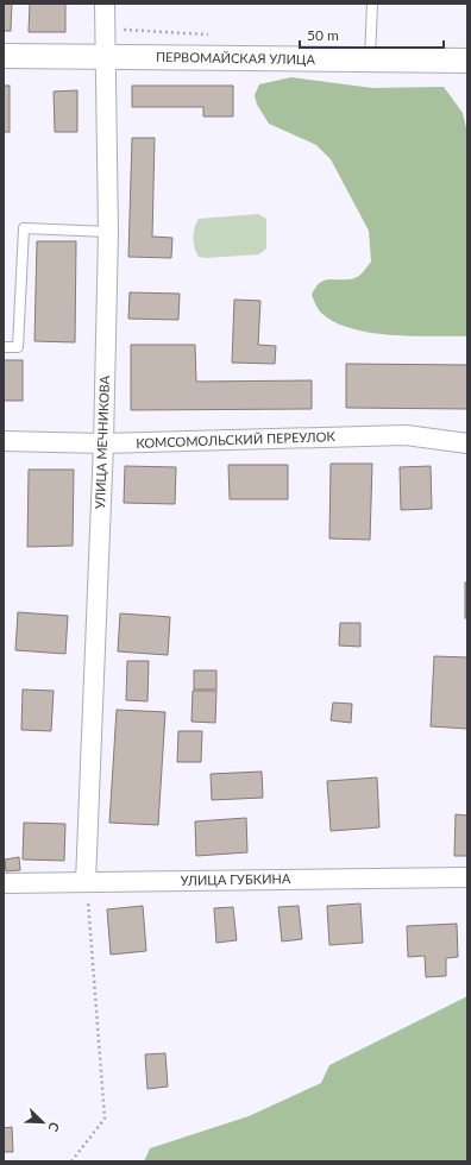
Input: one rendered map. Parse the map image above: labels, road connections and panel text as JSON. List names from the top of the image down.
{
  "streets": {
    "street": [
      "ПЕРВОМАЙСКАЯ УЛИЦА",
      "КОМСОМОЛЬСКИЙ ПЕРЕУЛОК",
      "УЛИЦА МЕЧНИКОВА",
      "УЛИЦА ГУБКИНА"
    ]
  },
  "crossings": [
    ["ПЕРВОМАЙСКАЯ УЛИЦА", "УЛИЦА МЕЧНИКОВА"],
    ["КОМСОМОЛЬСКИЙ ПЕРЕУЛОК", "УЛИЦА МЕЧНИКОВА"],
    ["УЛИЦА МЕЧНИКОВА", "УЛИЦА ГУБКИНА"]
  ],
  "scale_bar": "50 m",
  "north": "bottom right"
}
